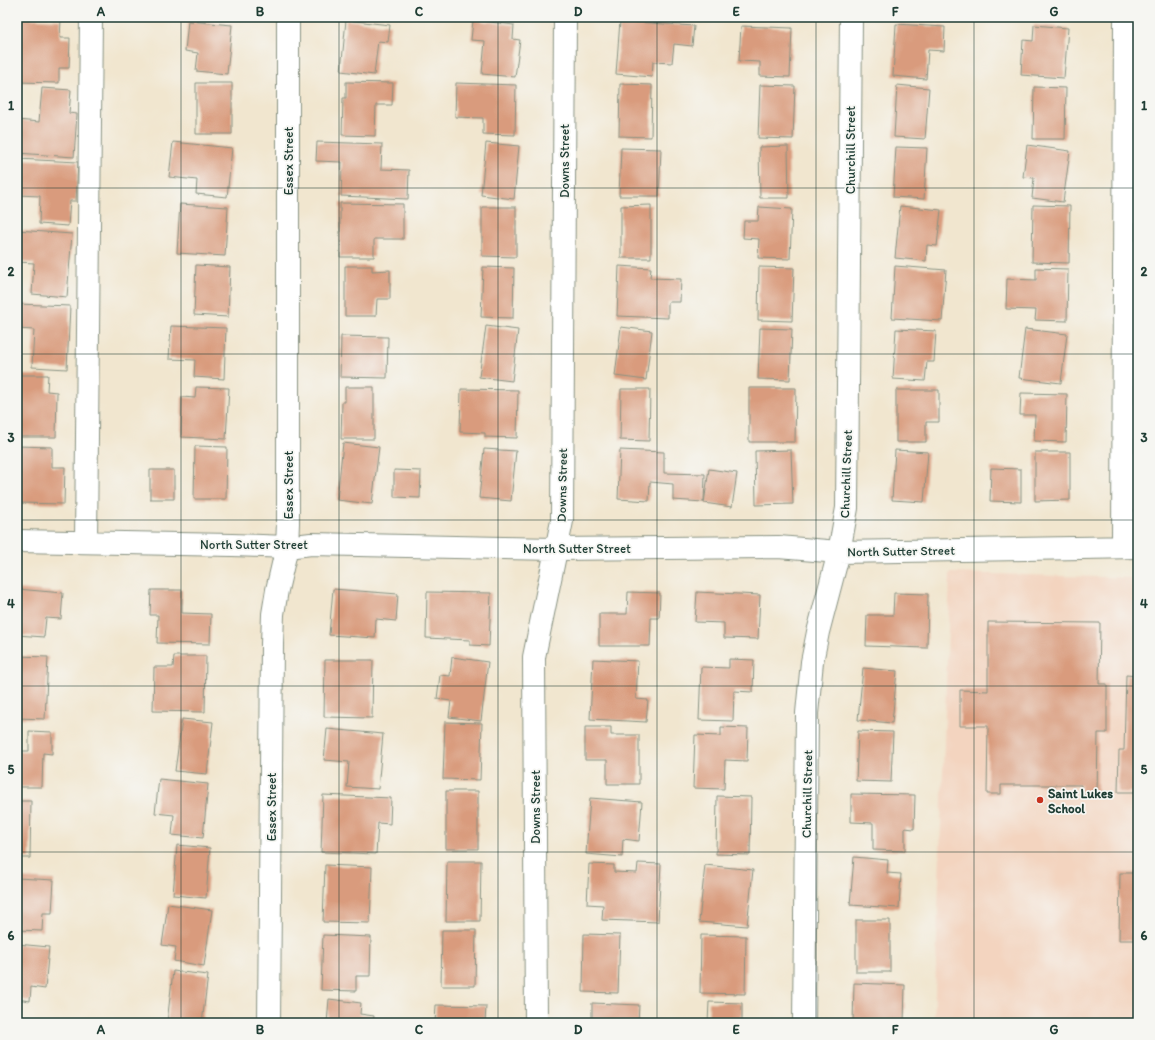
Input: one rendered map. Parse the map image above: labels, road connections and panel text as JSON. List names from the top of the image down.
{
  "streets": {
    "street": [
      "Churchill Street",
      "Essex Street",
      "Downs Street",
      "North Sutter Street"
    ]
  },
  "crossings": [
    ["Churchill Street", "North Sutter Street"],
    ["Essex Street", "North Sutter Street"],
    ["Downs Street", "North Sutter Street"]
  ],
  "places": ["Saint Lukes School"],
  "grid": {
    "columns": [
      "A",
      "B",
      "C",
      "D",
      "E",
      "F",
      "G"
    ],
    "rows": [
      "1",
      "2",
      "3",
      "4",
      "5",
      "6"
    ]
  }
}
